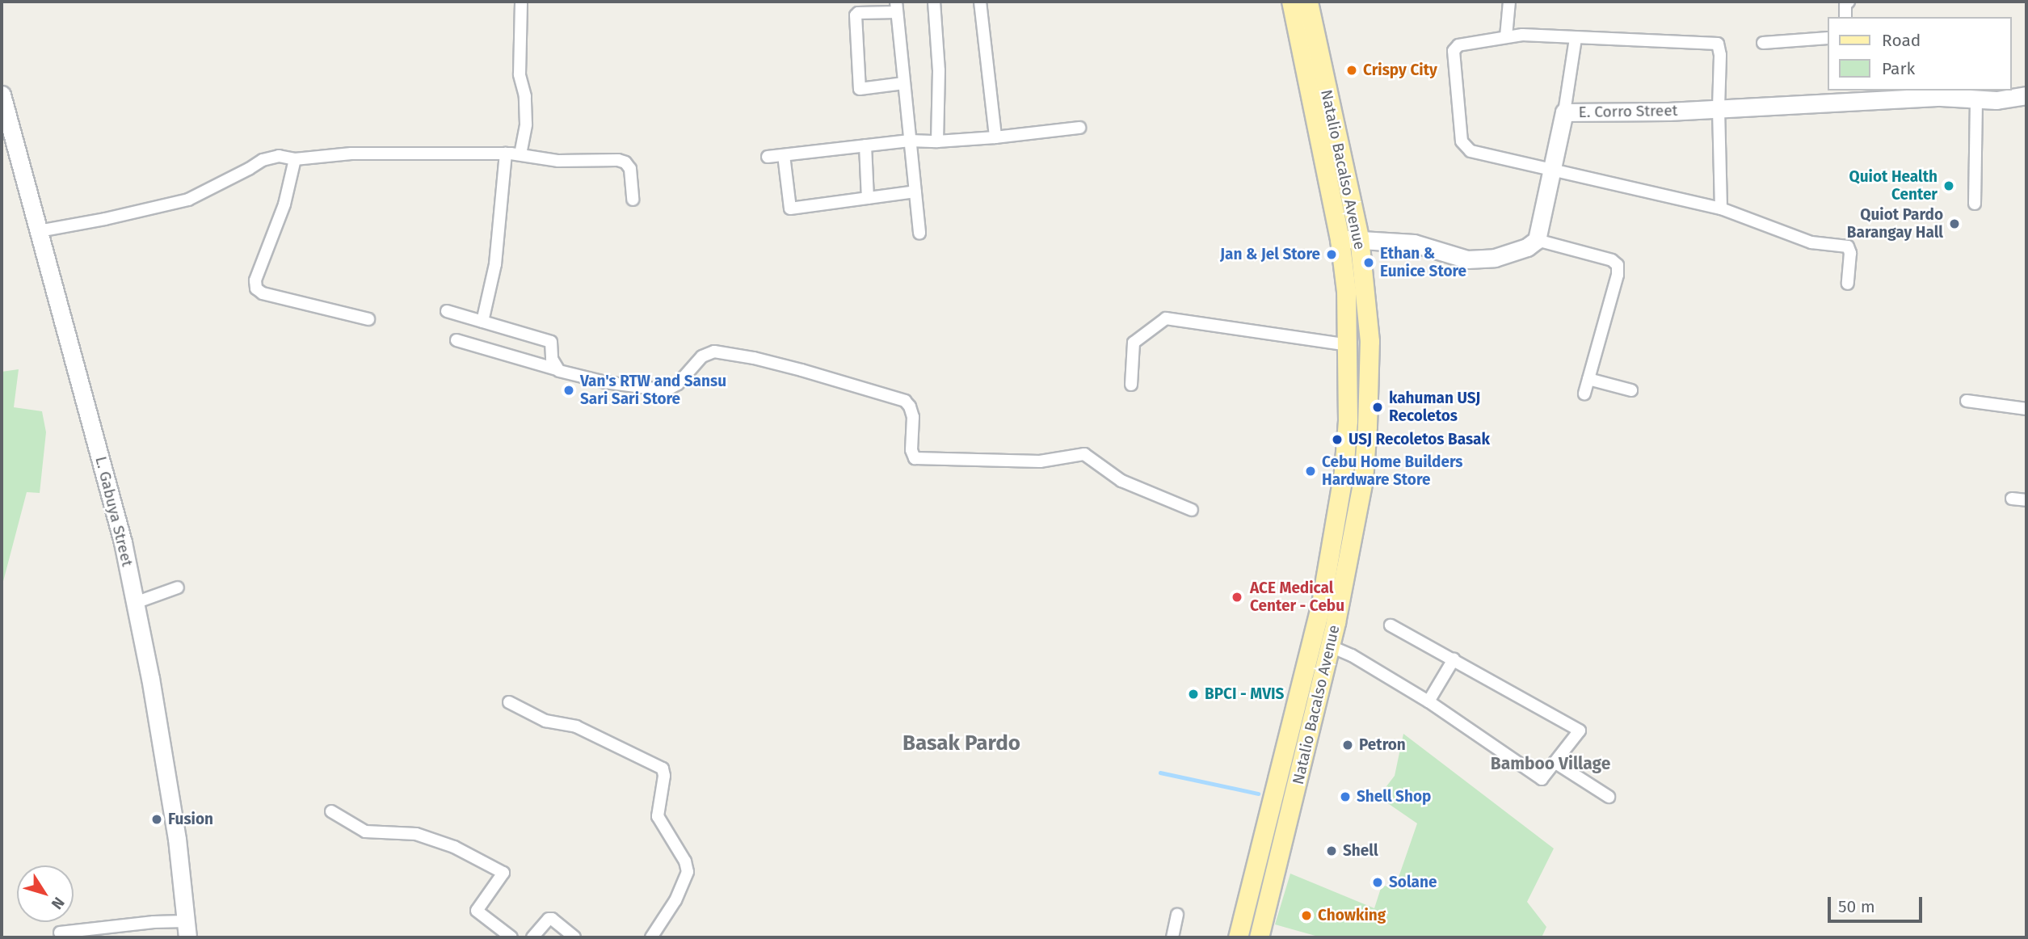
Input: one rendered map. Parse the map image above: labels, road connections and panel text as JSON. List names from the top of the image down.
{
  "streets": {
    "main road": ["Natalio Bacalso Avenue"],
    "street": ["E. Corro Street", "L. Gabuya Street"]
  },
  "districts": ["Basak Pardo", "Bamboo Village"],
  "places": [
    "Crispy City",
    "Quiot Health Center",
    "Quiot Pardo Barangay Hall",
    "Jan & Jel Store",
    "Ethan & Eunice Store",
    "Van's RTW and Sansu Sari Sari Store",
    "kahuman USJ Recoletos",
    "USJ Recoletos Basak",
    "Cebu Home Builders Hardware Store",
    "ACE Medical Center - Cebu",
    "BPCI - MVIS",
    "Petron",
    "Shell Shop",
    "Fusion",
    "Shell",
    "Solane",
    "Chowking"
  ],
  "legend": ["Road", "Park"],
  "scale_bar": "50 m",
  "north": "bottom right"
}
